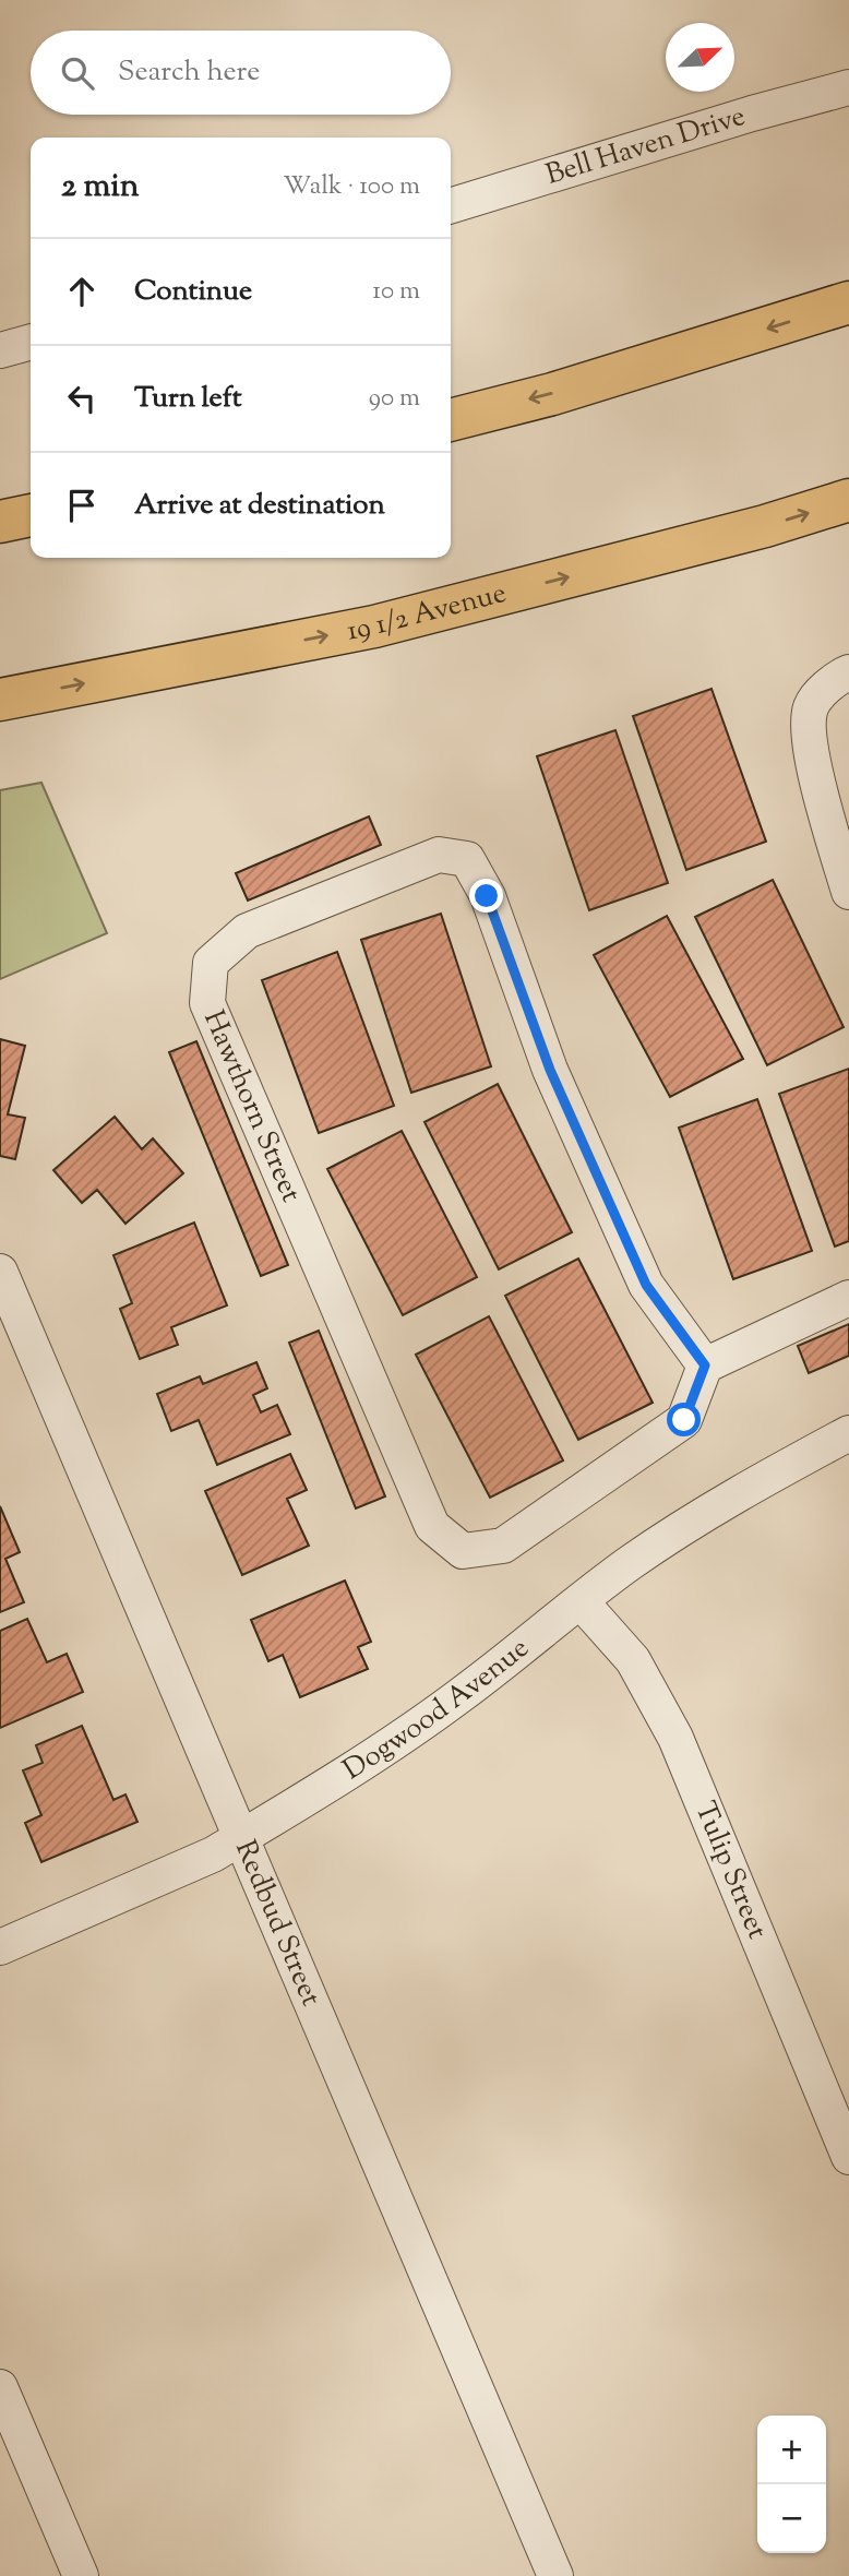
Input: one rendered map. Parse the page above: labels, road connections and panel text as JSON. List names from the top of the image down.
{
  "streets": {
    "highway": ["19 1/2 Avenue"],
    "street": [
      "Bell Haven Drive",
      "Hawthorn Street",
      "Dogwood Avenue",
      "Tulip Street",
      "Redbud Street"
    ]
  },
  "crossings": [
    ["Dogwood Avenue", "Tulip Street"],
    ["Dogwood Avenue", "Redbud Street"]
  ],
  "north": "top right",
  "page": {
    "search": "Search here",
    "heading": ["2 min", "Walk · 100 m"],
    "list": [
      ["Continue", "10 m"],
      ["Turn left", "90 m"],
      "Arrive at destination"
    ],
    "map_buttons": ["+", "−"]
  }
}
